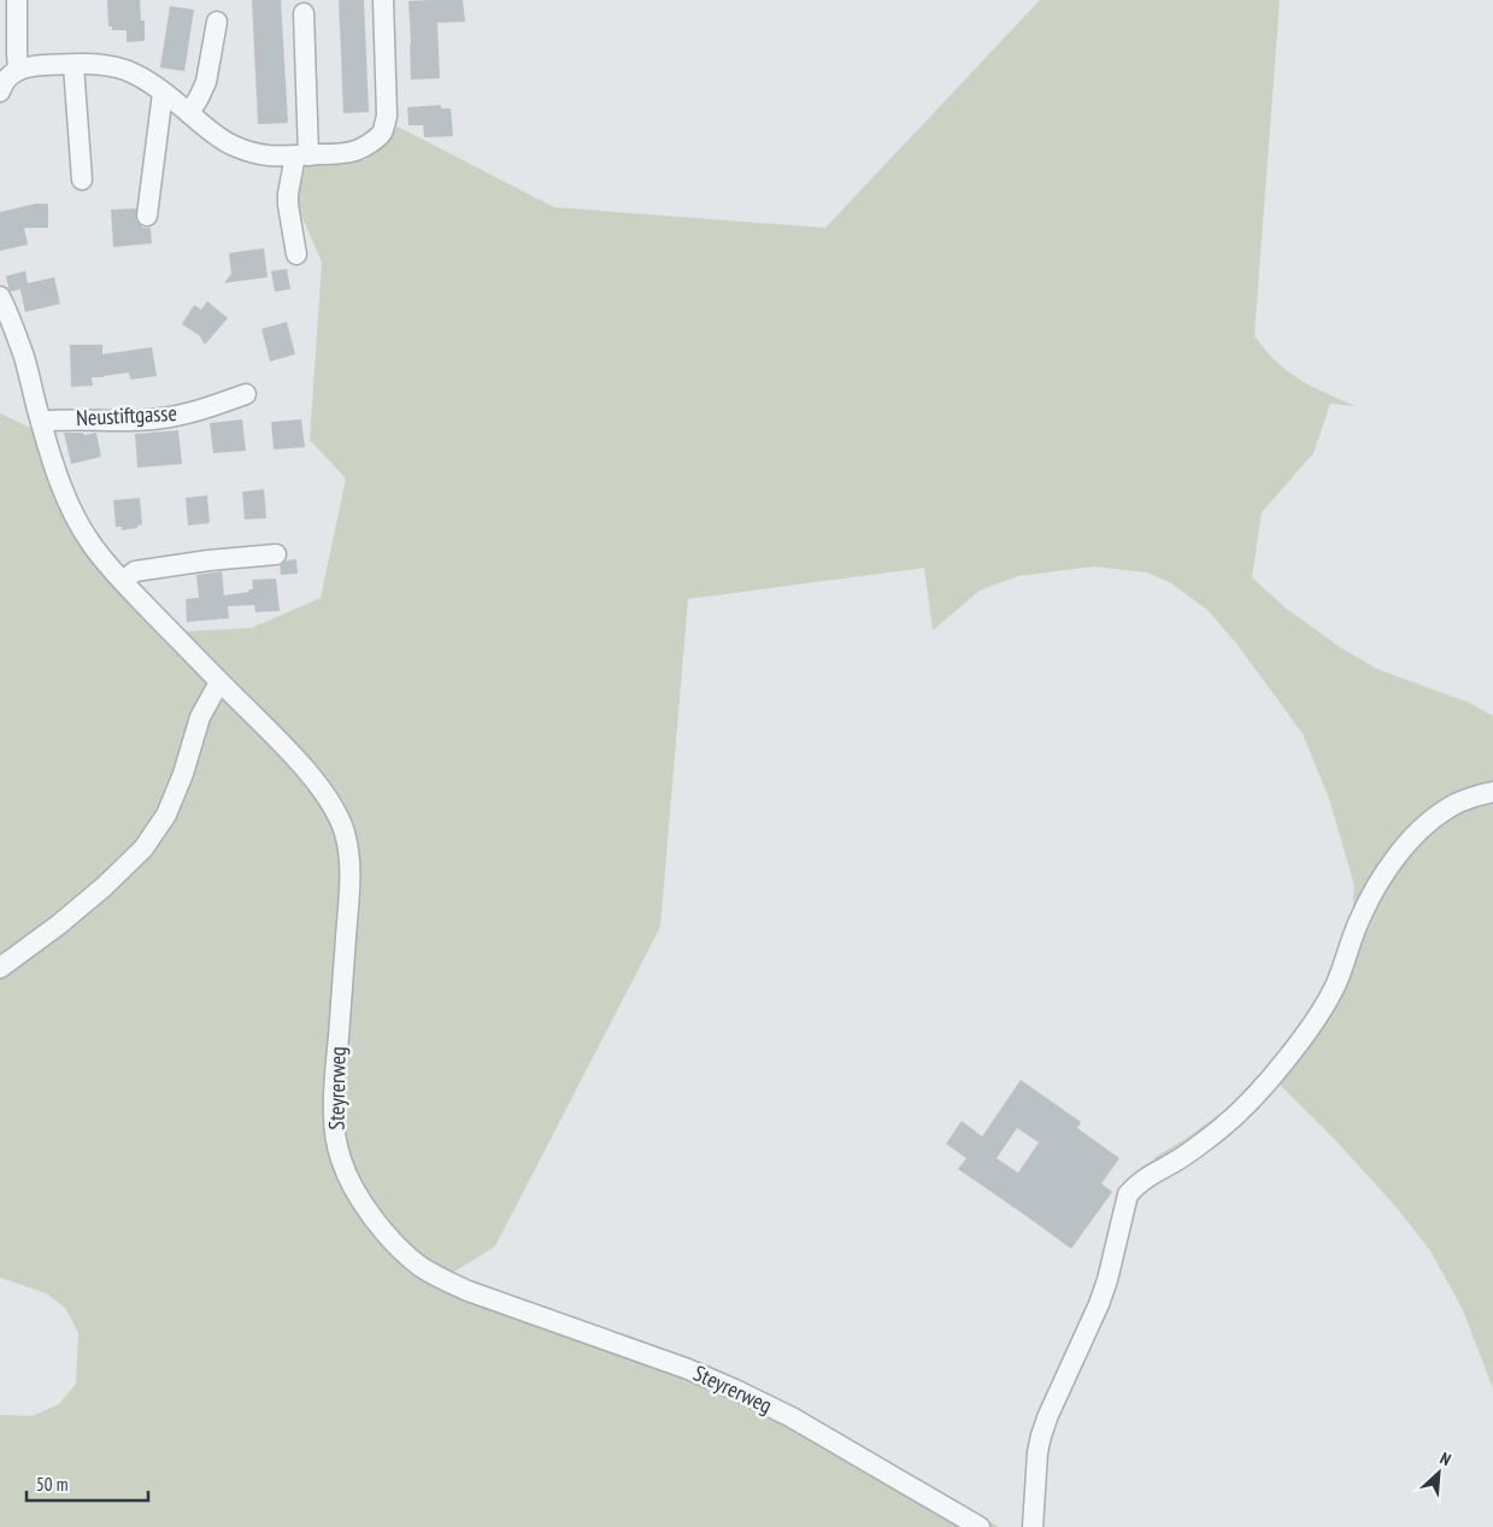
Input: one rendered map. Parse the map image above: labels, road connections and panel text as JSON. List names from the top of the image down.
{
  "streets": {
    "street": ["Neustiftgasse", "Steyrerweg"]
  },
  "crossings": [
    ["Neustiftgasse", "Steyrerweg"]
  ],
  "scale_bar": "50 m",
  "north": "top right"
}
